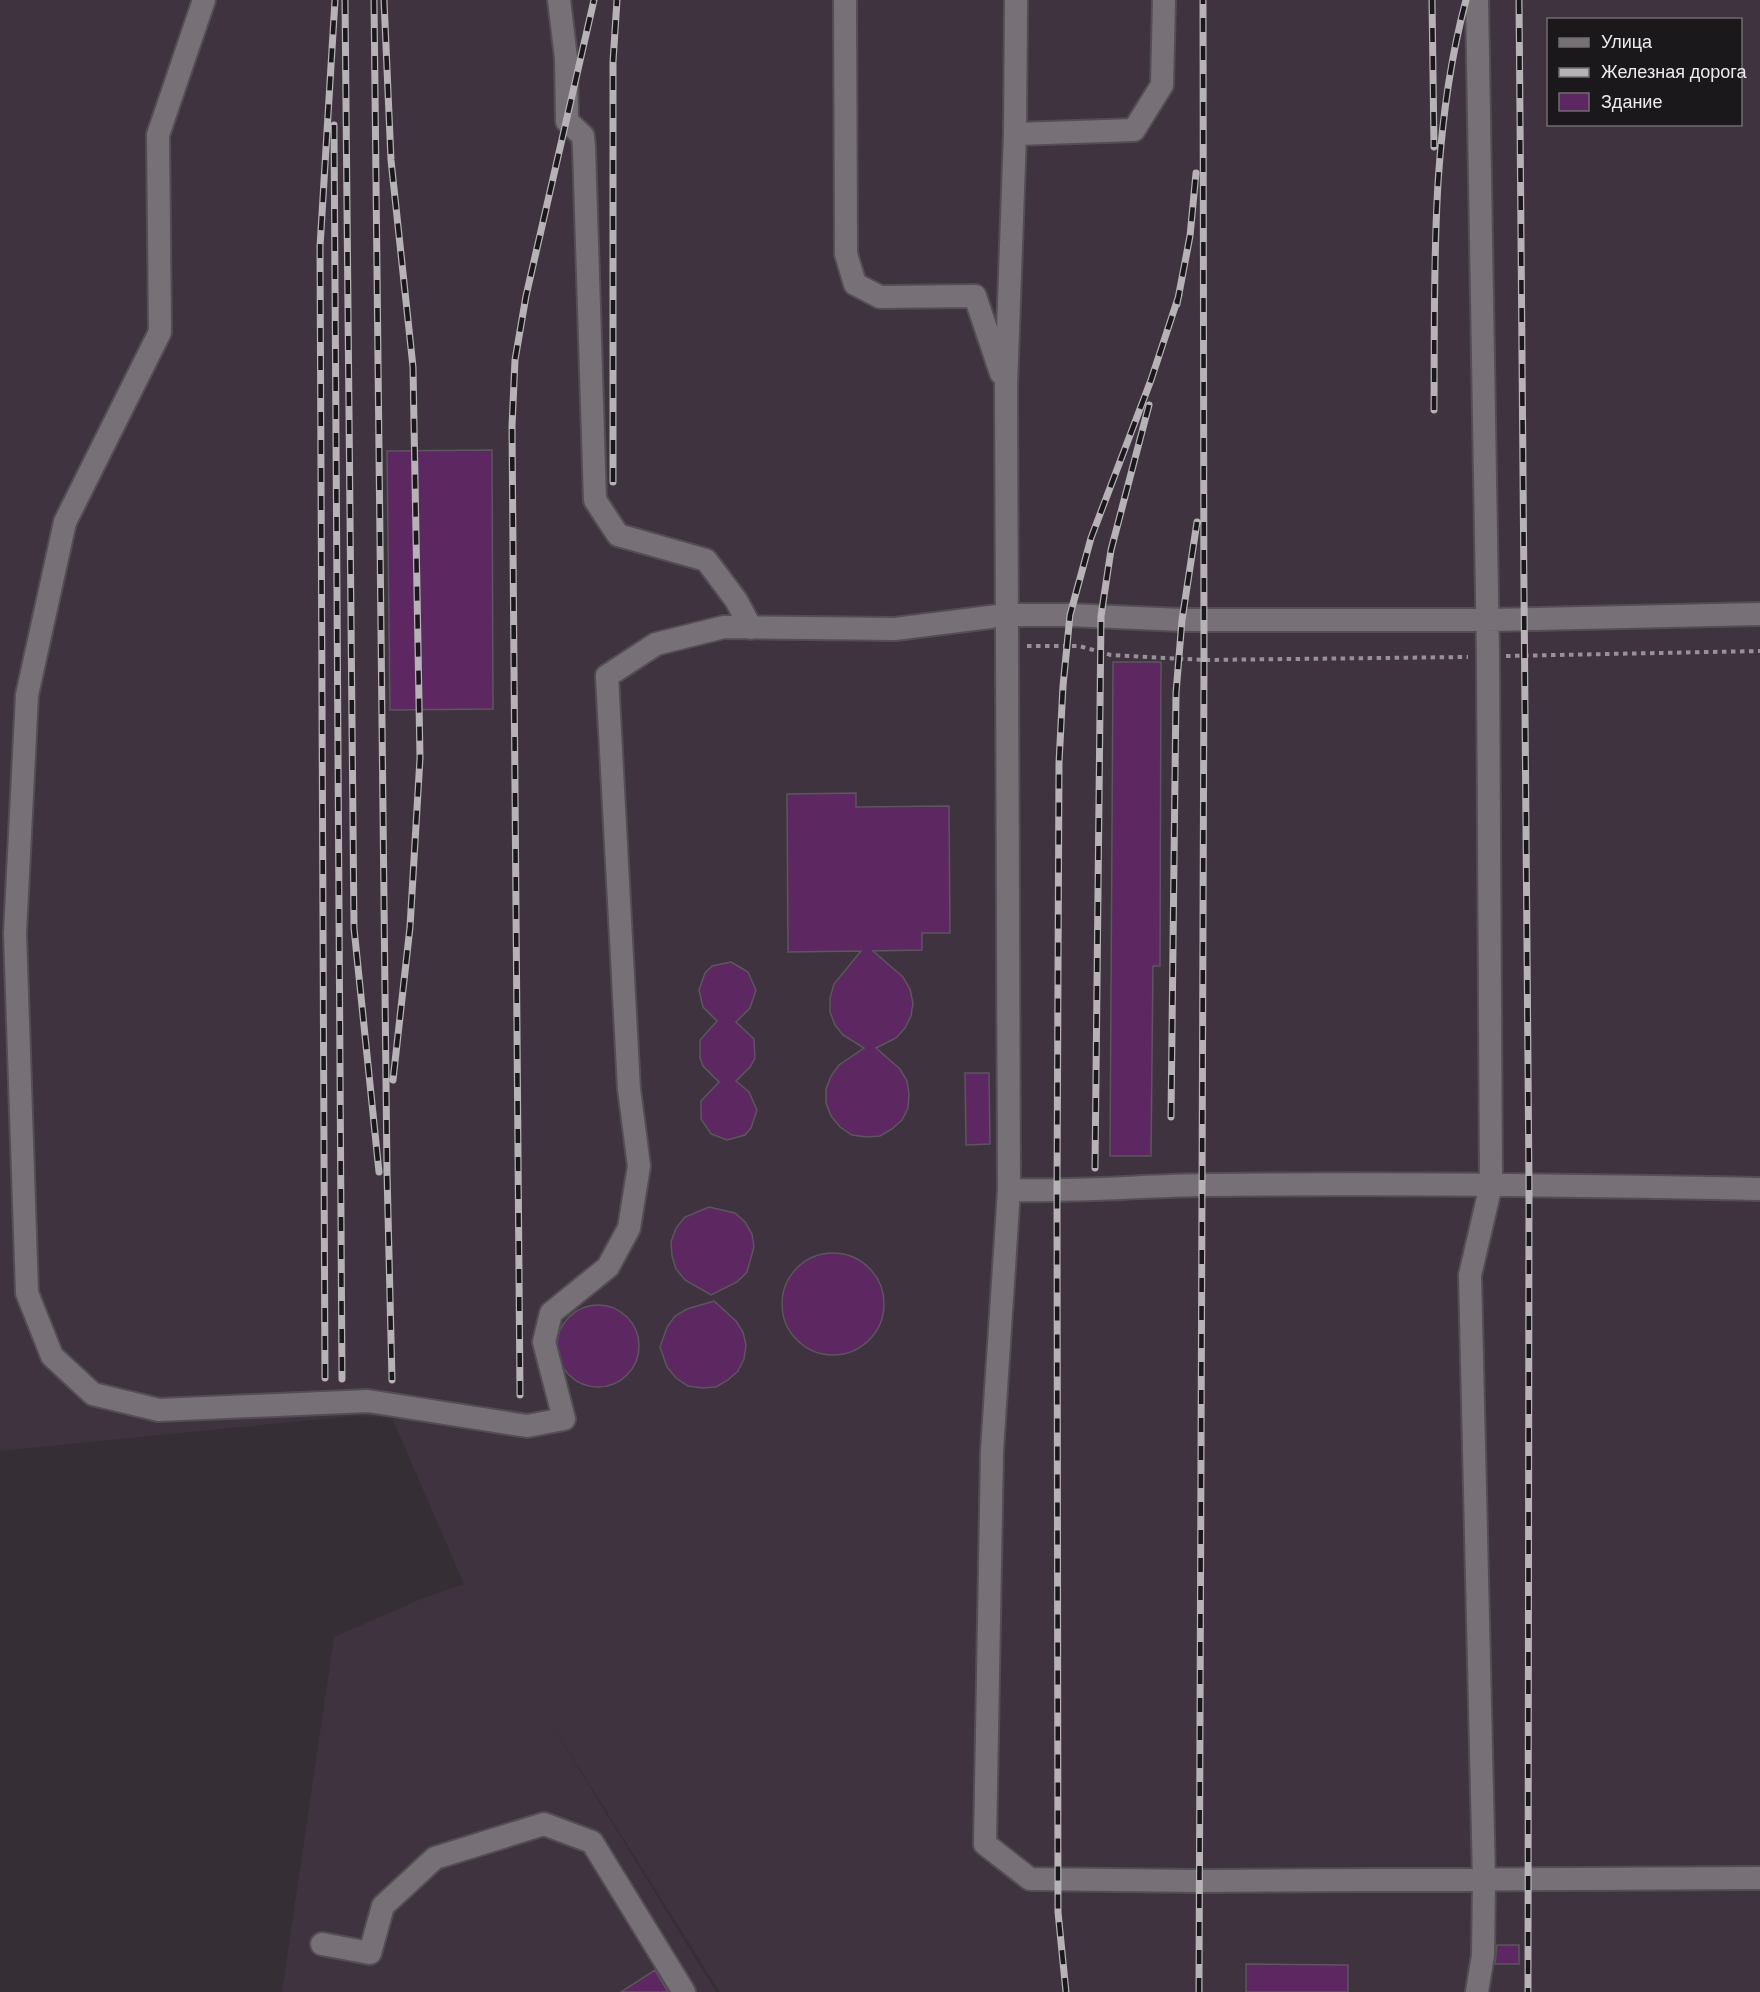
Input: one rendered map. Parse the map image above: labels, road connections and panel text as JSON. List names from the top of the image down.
{
  "legend": ["Улица", "Железная дорога", "Здание"]
}
